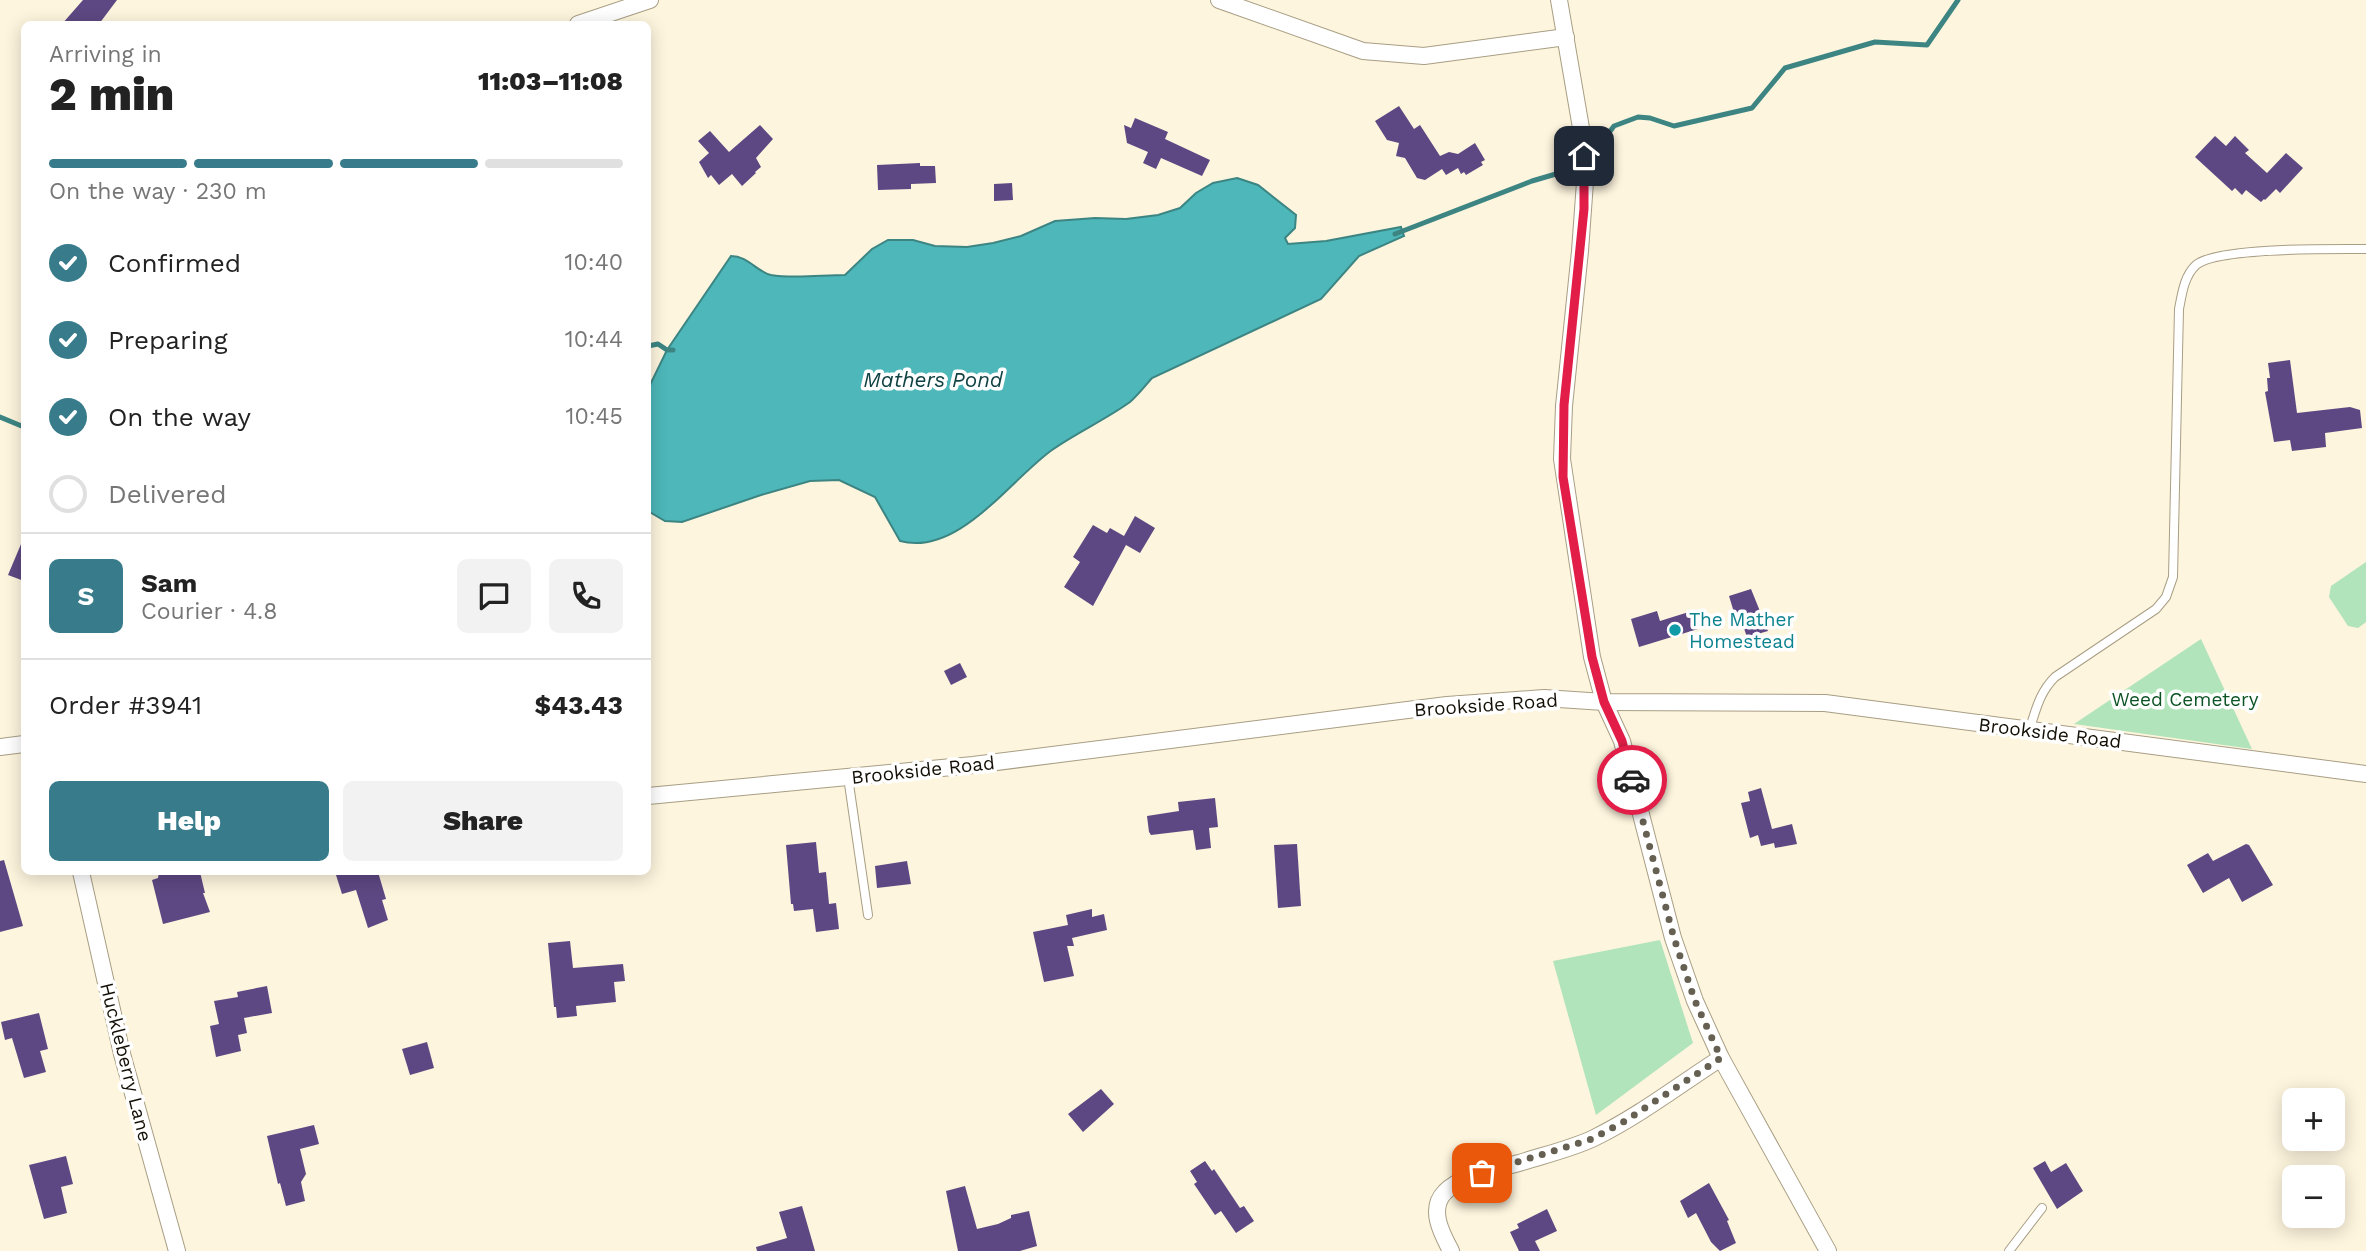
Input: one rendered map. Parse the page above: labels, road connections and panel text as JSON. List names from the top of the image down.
{
  "streets": {
    "street": ["Brookside Road", "Huckleberry Lane"]
  },
  "water": ["Mathers Pond"],
  "parks": ["Weed Cemetery"],
  "places": ["The Mather Homestead"],
  "page": {
    "heading": ["2 min", "Arriving in", "11:03–11:08"],
    "panel": [
      "Sam",
      "Courier · 4.8",
      "Order #3941",
      "$43.43"
    ],
    "bar": "On the way · 230 m",
    "list": [
      ["Confirmed", "10:40"],
      ["Preparing", "10:44"],
      ["On the way", "10:45"],
      "Delivered"
    ],
    "round": "S",
    "buttons": ["Help", "Share"],
    "map_buttons": ["+", "−"]
  }
}
